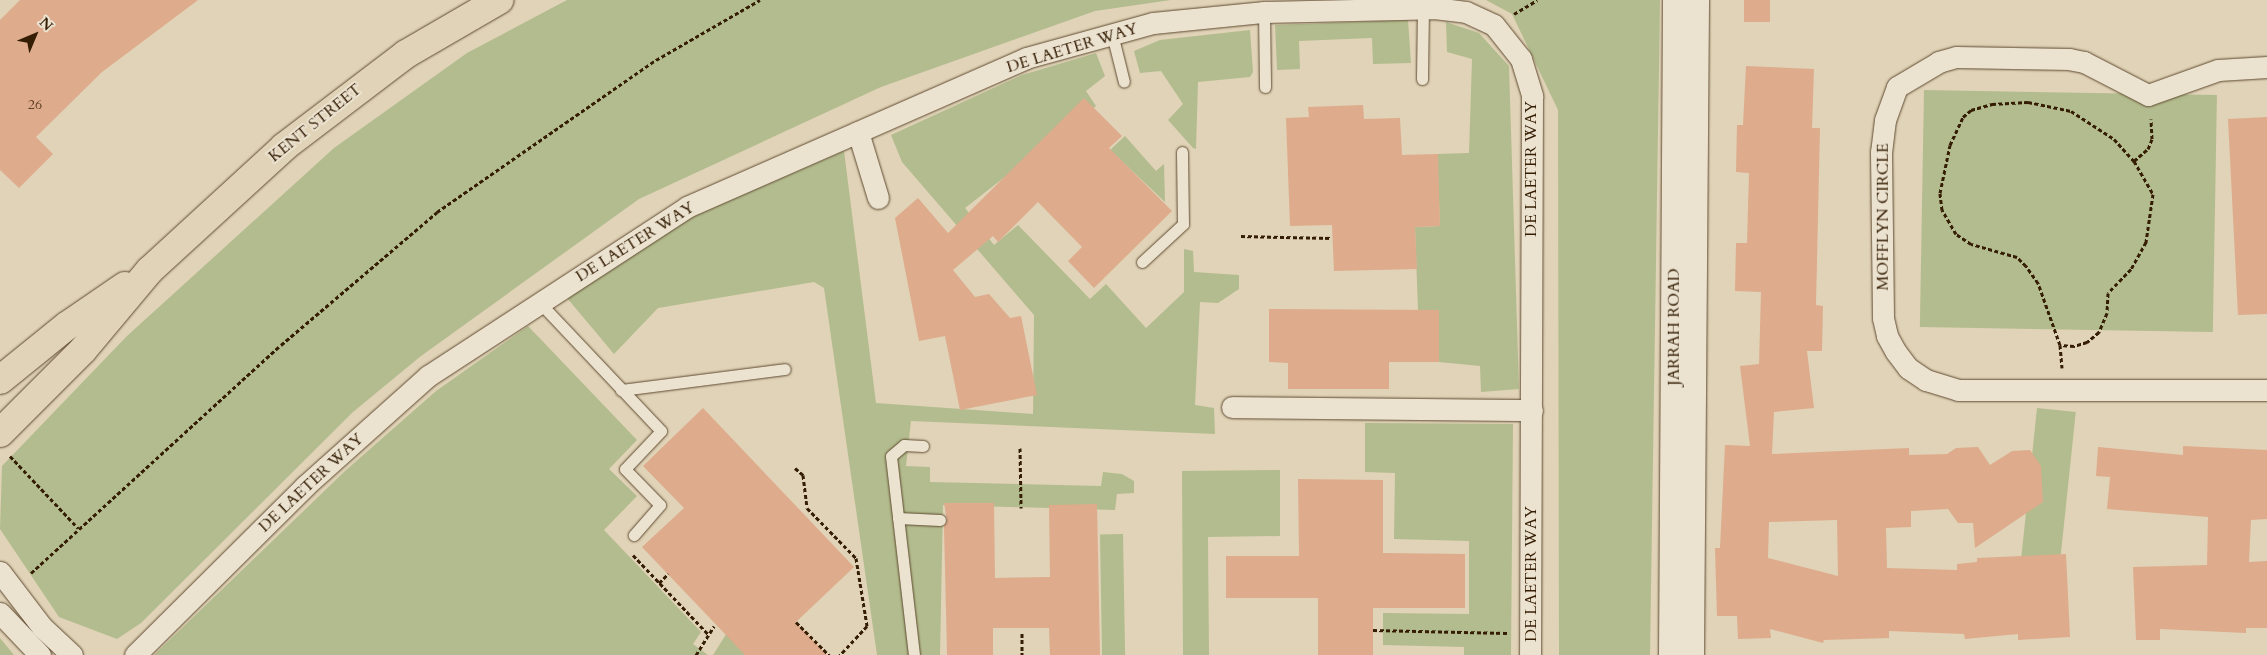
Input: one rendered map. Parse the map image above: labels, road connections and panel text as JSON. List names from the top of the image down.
{
  "streets": {
    "main road": ["KENT STREET"],
    "street": ["DE LAETER WAY", "MOFFLYN CIRCLE", "JARRAH ROAD"]
  },
  "house_numbers": ["26"],
  "north": "top right"
}
